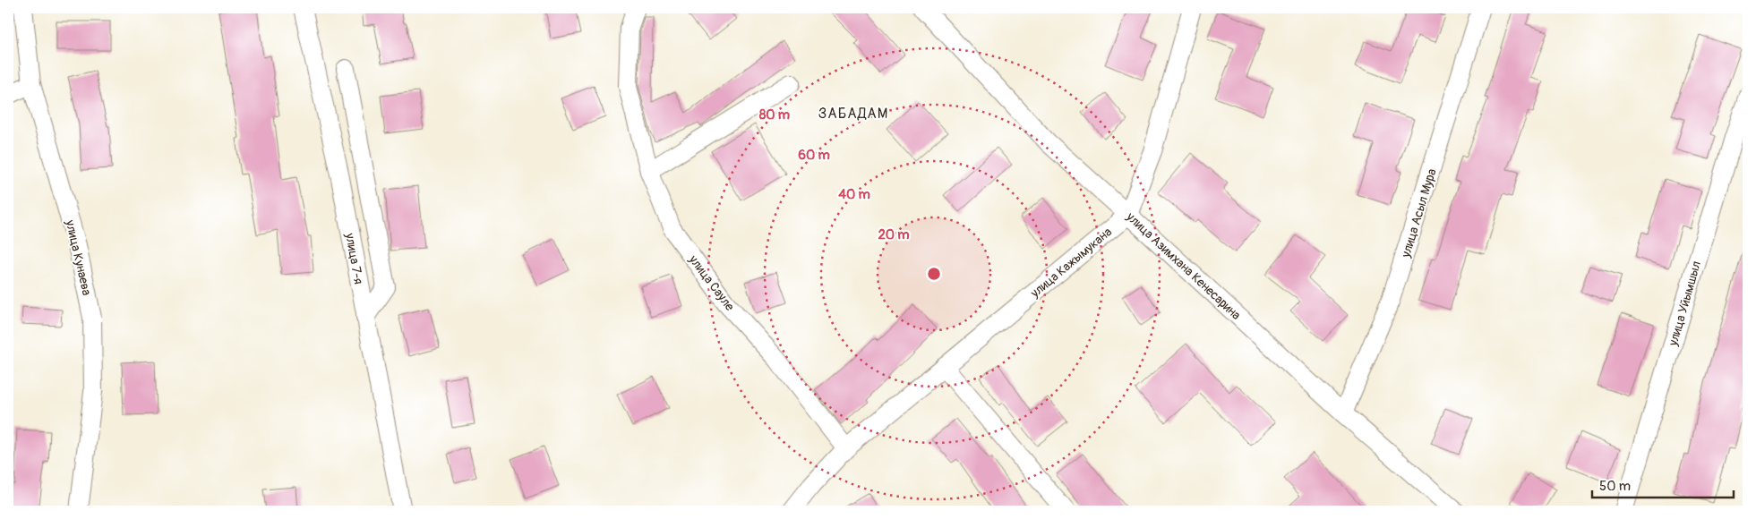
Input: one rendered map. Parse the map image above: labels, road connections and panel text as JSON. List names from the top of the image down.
{
  "streets": {
    "street": [
      "улица Асыл Мура",
      "улица Кунаева",
      "улица 7-я",
      "улица Кажымукана",
      "улица Азимхана Кенесарина",
      "улица Сауле",
      "улица Уйымшыл"
    ]
  },
  "crossings": [
    ["улица Асыл Мура", "улица Азимхана Кенесарина"],
    ["улица Кажымукана", "улица Азимхана Кенесарина"],
    ["улица Кажымукана", "улица Сауле"]
  ],
  "districts": ["ЗАБАДАМ"],
  "scale_bar": "50 m",
  "rings": [
    "80 m",
    "60 m",
    "40 m",
    "20 m"
  ]
}
